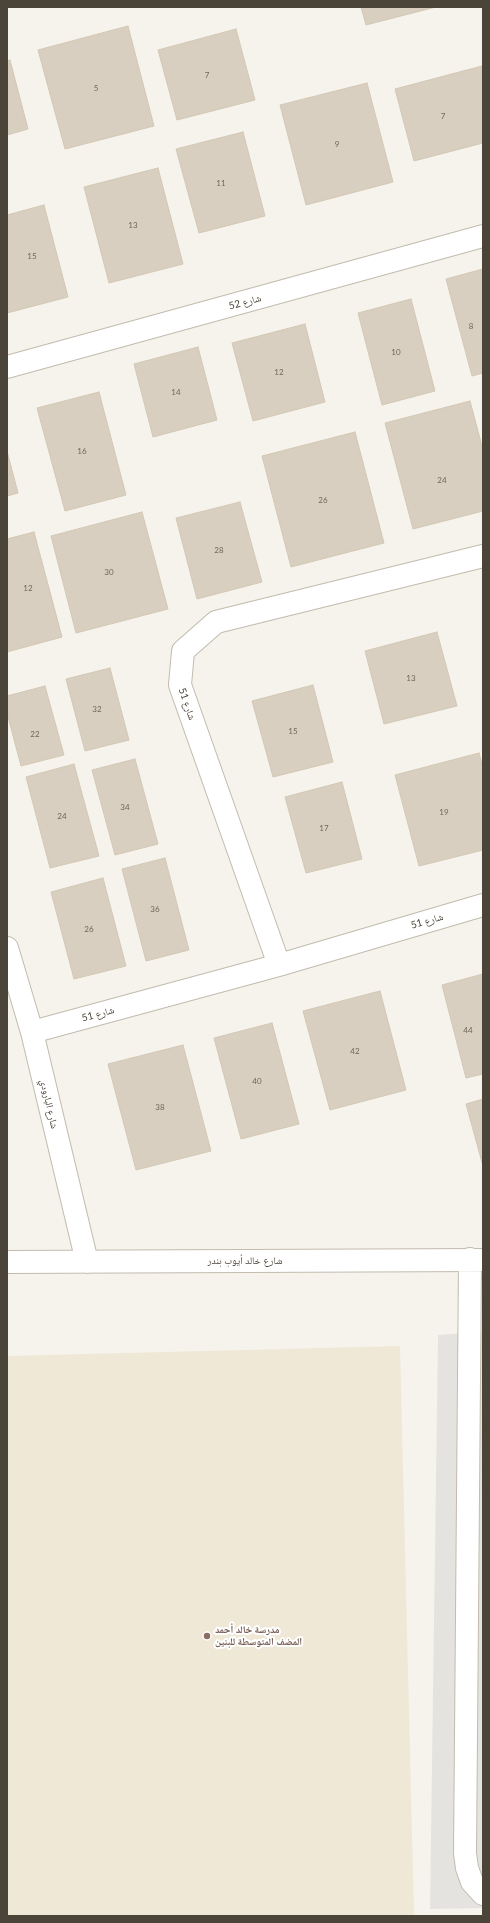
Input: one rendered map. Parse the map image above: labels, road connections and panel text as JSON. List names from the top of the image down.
{
  "streets": {
    "street": [
      "شارع 52",
      "شارع 51",
      "شارع البارودي",
      "شارع خالد أيوب بندر"
    ]
  },
  "crossings": [
    ["شارع 51", "شارع البارودي"],
    ["شارع البارودي", "شارع خالد أيوب بندر"]
  ],
  "places": ["مدرسة خالد أحمد المضف المتوسطة للبنين"],
  "house_numbers": [
    "7",
    "5",
    "7",
    "9",
    "11",
    "13",
    "15",
    "8",
    "10",
    "12",
    "14",
    "16",
    "24",
    "26",
    "28",
    "30",
    "12",
    "13",
    "32",
    "15",
    "22",
    "34",
    "19",
    "24",
    "17",
    "36",
    "26",
    "44",
    "42",
    "40",
    "38"
  ]
}
